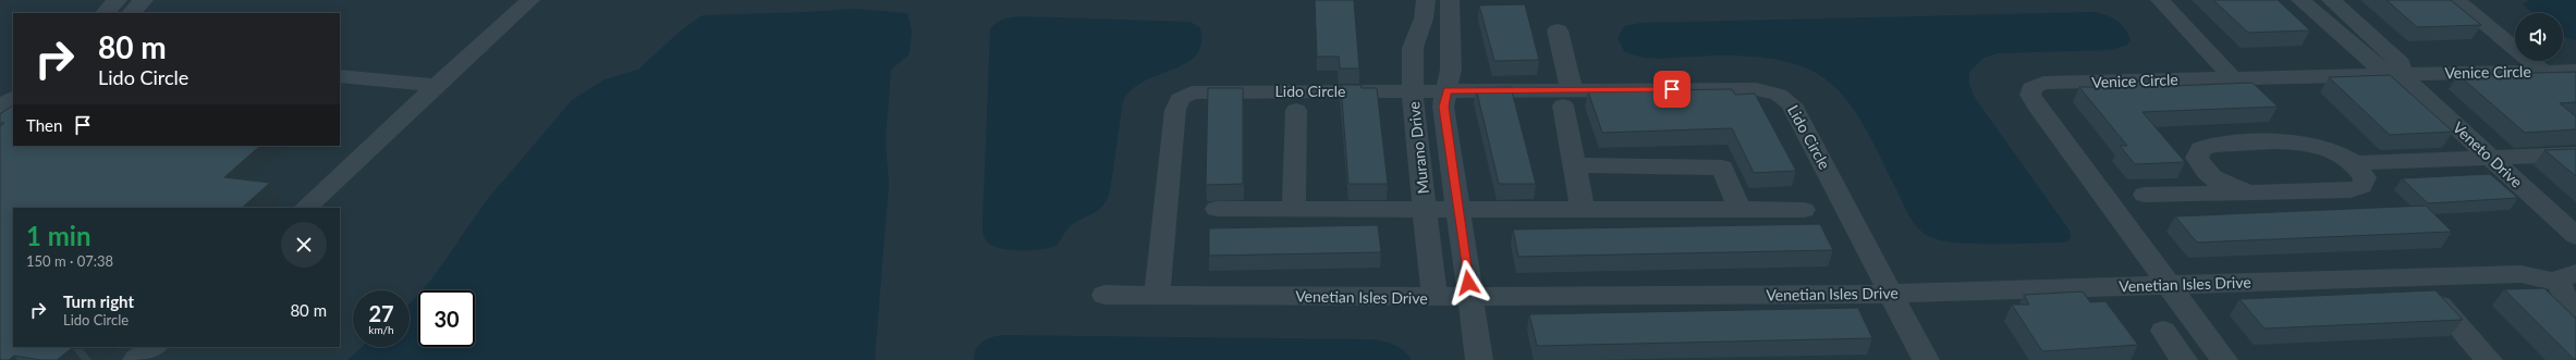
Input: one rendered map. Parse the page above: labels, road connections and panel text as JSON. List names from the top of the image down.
{
  "streets": {
    "street": [
      "Venice Circle",
      "Lido Circle",
      "Murano Drive",
      "Veneto Drive",
      "Venetian Isles Drive"
    ]
  },
  "crossings": [
    ["Venice Circle", "Veneto Drive"],
    ["Venice Circle", "Venetian Isles Drive"],
    ["Lido Circle", "Murano Drive"],
    ["Lido Circle", "Venetian Isles Drive"],
    ["Murano Drive", "Venetian Isles Drive"]
  ],
  "page": {
    "turn": ["80 m", "Lido Circle"],
    "then": "Then",
    "heading": ["1 min", "150 m · 07:38"],
    "list": [
      {
        "name": "Turn right",
        "note": "Lido Circle",
        "value": "80 m"
      }
    ],
    "speed": "27 km/h",
    "limit": "30"
  }
}
